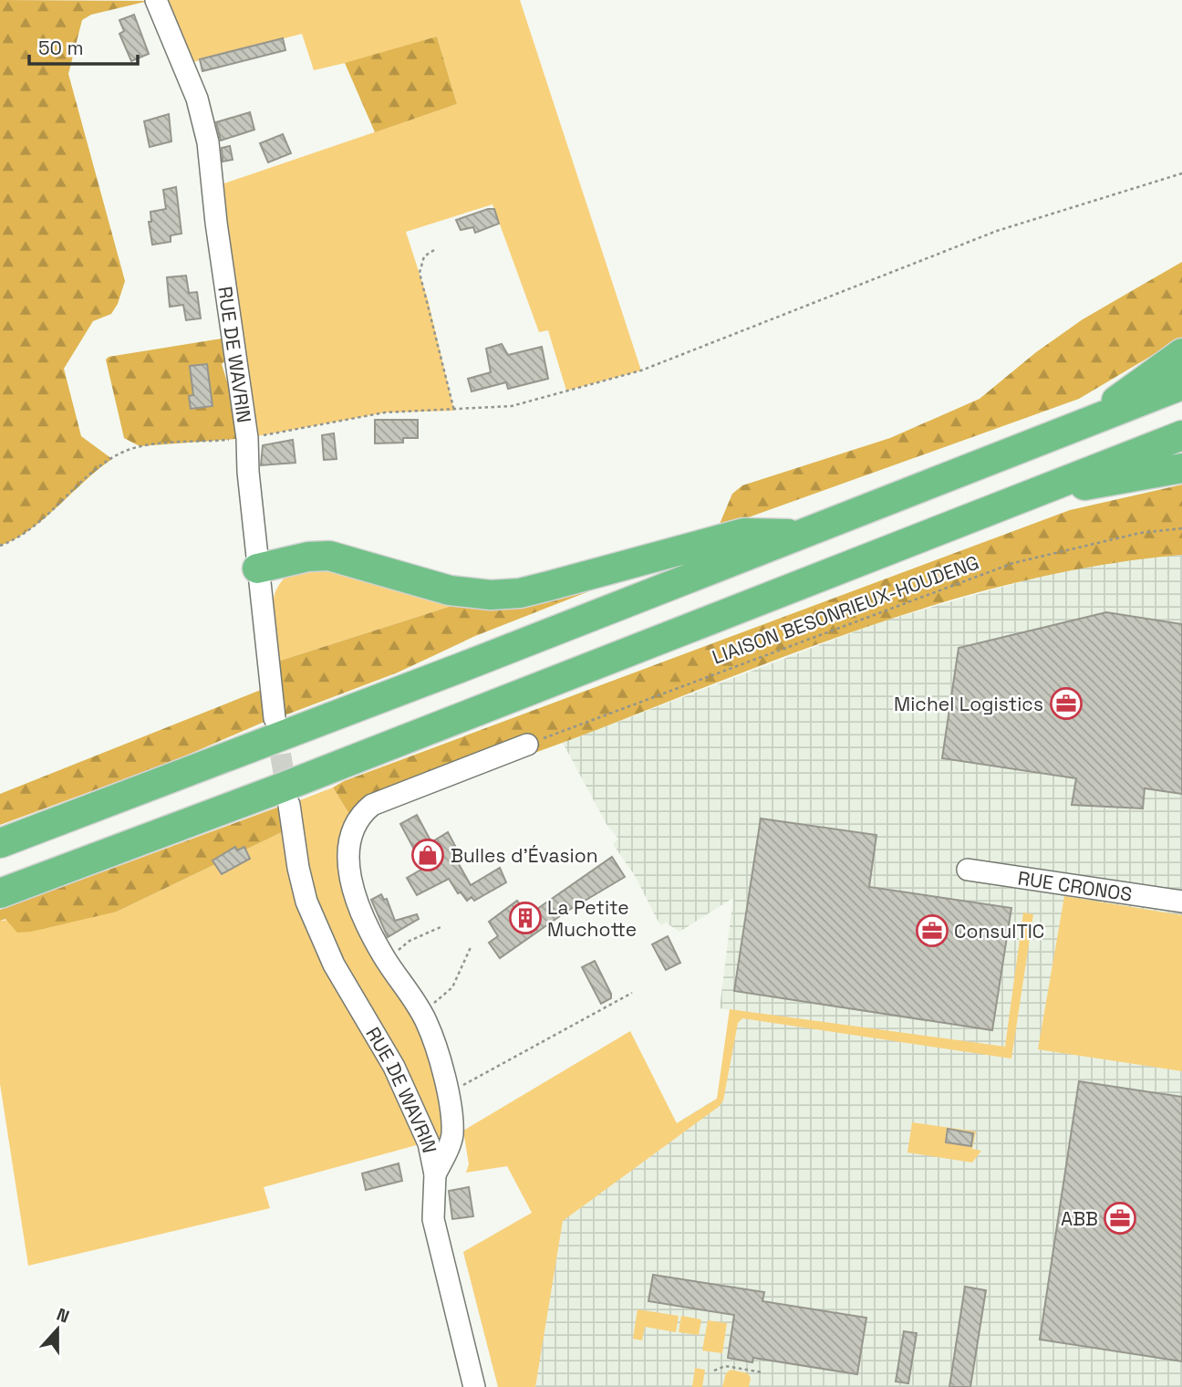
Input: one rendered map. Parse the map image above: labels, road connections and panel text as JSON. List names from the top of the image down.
{
  "streets": {
    "street": ["RUE DE WAVRIN", "RUE CRONOS"],
    "path": ["LIAISON BESONRIEUX-HOUDENG"]
  },
  "places": {
    "office": ["Michel Logistics", "ConsulTIC", "ABB"],
    "shop": ["Bulles d'Évasion"],
    "building": ["La Petite Muchotte"]
  },
  "scale_bar": "50 m",
  "north": "top"
}
